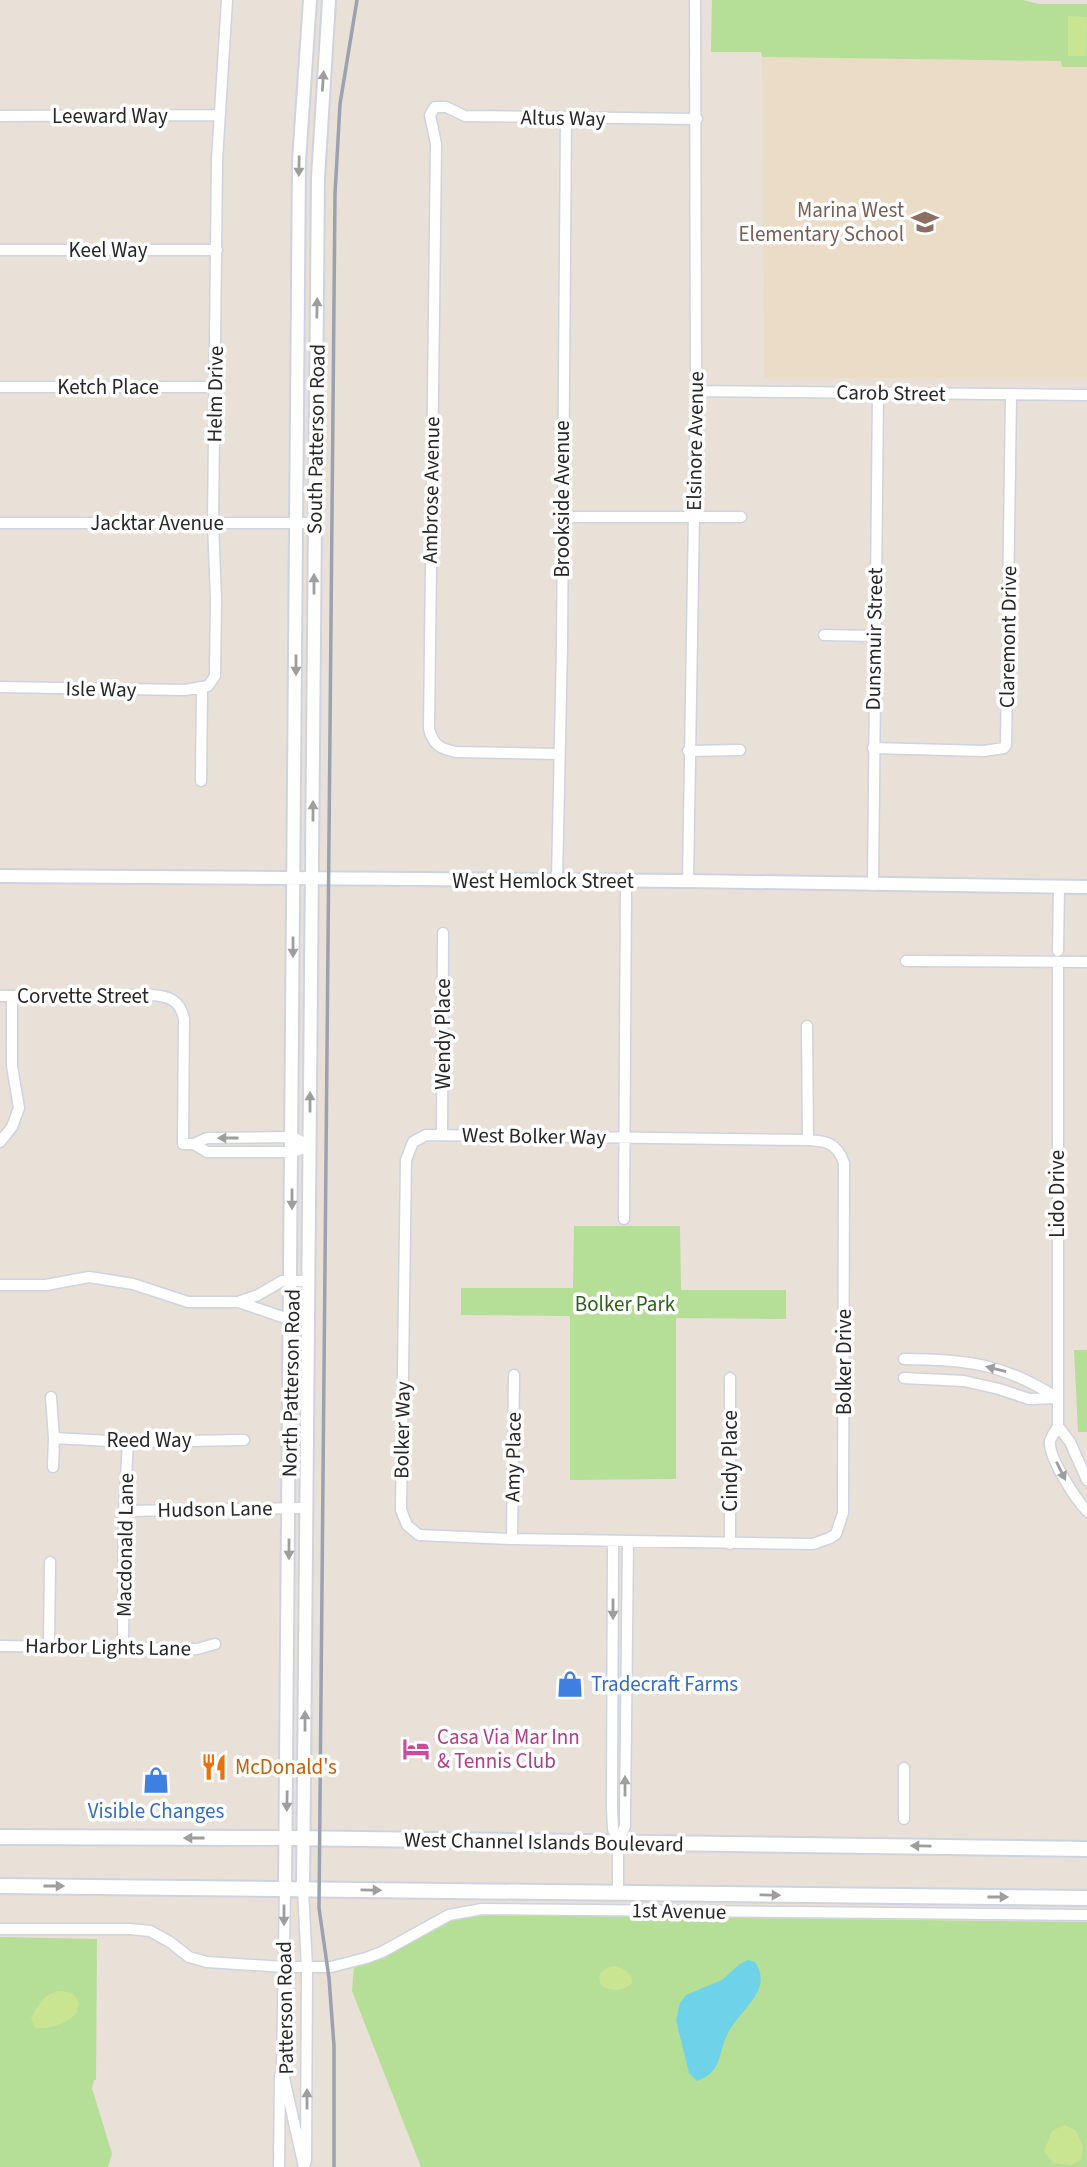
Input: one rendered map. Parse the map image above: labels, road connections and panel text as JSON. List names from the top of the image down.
{
  "streets": {
    "main road": ["West Channel Islands Boulevard"],
    "street": [
      "Leeward Way",
      "Altus Way",
      "Keel Way",
      "Ketch Place",
      "Carob Street",
      "Helm Drive",
      "South Patterson Road",
      "Elsinore Avenue",
      "Ambrose Avenue",
      "Brookside Avenue",
      "Jacktar Avenue",
      "Claremont Drive",
      "Dunsmuir Street",
      "Isle Way",
      "West Hemlock Street",
      "Corvette Street",
      "Wendy Place",
      "West Bolker Way",
      "Lido Drive",
      "Bolker Drive",
      "North Patterson Road",
      "Bolker Way",
      "Reed Way",
      "Amy Place",
      "Cindy Place",
      "Hudson Lane",
      "Macdonald Lane",
      "Harbor Lights Lane",
      "1st Avenue",
      "Patterson Road"
    ]
  },
  "crossings": [
    ["Leeward Way", "Helm Drive"],
    ["Altus Way", "Elsinore Avenue"],
    ["Altus Way", "Ambrose Avenue"],
    ["Altus Way", "Brookside Avenue"],
    ["Keel Way", "Helm Drive"],
    ["Ketch Place", "Helm Drive"],
    ["Carob Street", "Elsinore Avenue"],
    ["Carob Street", "Claremont Drive"],
    ["Carob Street", "Dunsmuir Street"],
    ["Helm Drive", "Jacktar Avenue"],
    ["Helm Drive", "Isle Way"],
    ["South Patterson Road", "Jacktar Avenue"],
    ["South Patterson Road", "West Hemlock Street"],
    ["South Patterson Road", "North Patterson Road"],
    ["Elsinore Avenue", "West Hemlock Street"],
    ["Ambrose Avenue", "Brookside Avenue"],
    ["Brookside Avenue", "West Hemlock Street"],
    ["Claremont Drive", "Dunsmuir Street"],
    ["Dunsmuir Street", "West Hemlock Street"],
    ["West Hemlock Street", "Lido Drive"],
    ["West Hemlock Street", "North Patterson Road"],
    ["Wendy Place", "West Bolker Way"],
    ["Wendy Place", "Bolker Way"],
    ["West Bolker Way", "Bolker Drive"],
    ["West Bolker Way", "Bolker Way"],
    ["Bolker Drive", "Bolker Way"],
    ["Bolker Drive", "Cindy Place"],
    ["North Patterson Road", "Hudson Lane"],
    ["North Patterson Road", "West Channel Islands Boulevard"],
    ["North Patterson Road", "Patterson Road"],
    ["Bolker Way", "Amy Place"],
    ["Reed Way", "Macdonald Lane"],
    ["Hudson Lane", "Macdonald Lane"],
    ["Macdonald Lane", "Harbor Lights Lane"],
    ["1st Avenue", "Patterson Road"]
  ],
  "parks": ["Bolker Park"],
  "places": {
    "school or university": ["Marina West Elementary School"],
    "shop": ["Tradecraft Farms", "Visible Changes"],
    "hotel": ["Casa Via Mar Inn & Tennis Club"],
    "restaurant": ["McDonald's"]
  }
}
